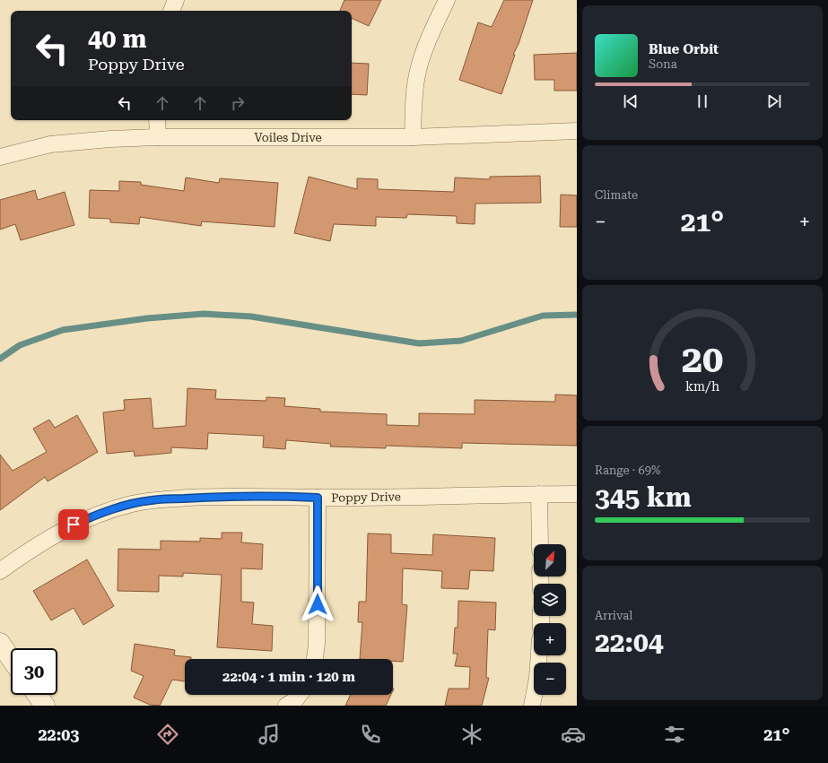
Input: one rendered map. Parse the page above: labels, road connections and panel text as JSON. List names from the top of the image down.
{
  "streets": {
    "street": ["Voiles Drive", "Poppy Drive"]
  },
  "north": "top right",
  "page": {
    "turn": ["40 m", "Poppy Drive"],
    "song": ["Blue Orbit", "Sona"],
    "tile": [
      "Climate",
      ["Range · 69%", "345 km"],
      ["Arrival", "22:04"]
    ],
    "heat": ["−", "21°", "+"],
    "map_buttons": ["+", "−"],
    "limit": "30",
    "trip": "22:04 · 1 min · 120 m",
    "tabs": ["22:03", "21°"],
    "gauge": ["20", "km/h"]
  }
}
